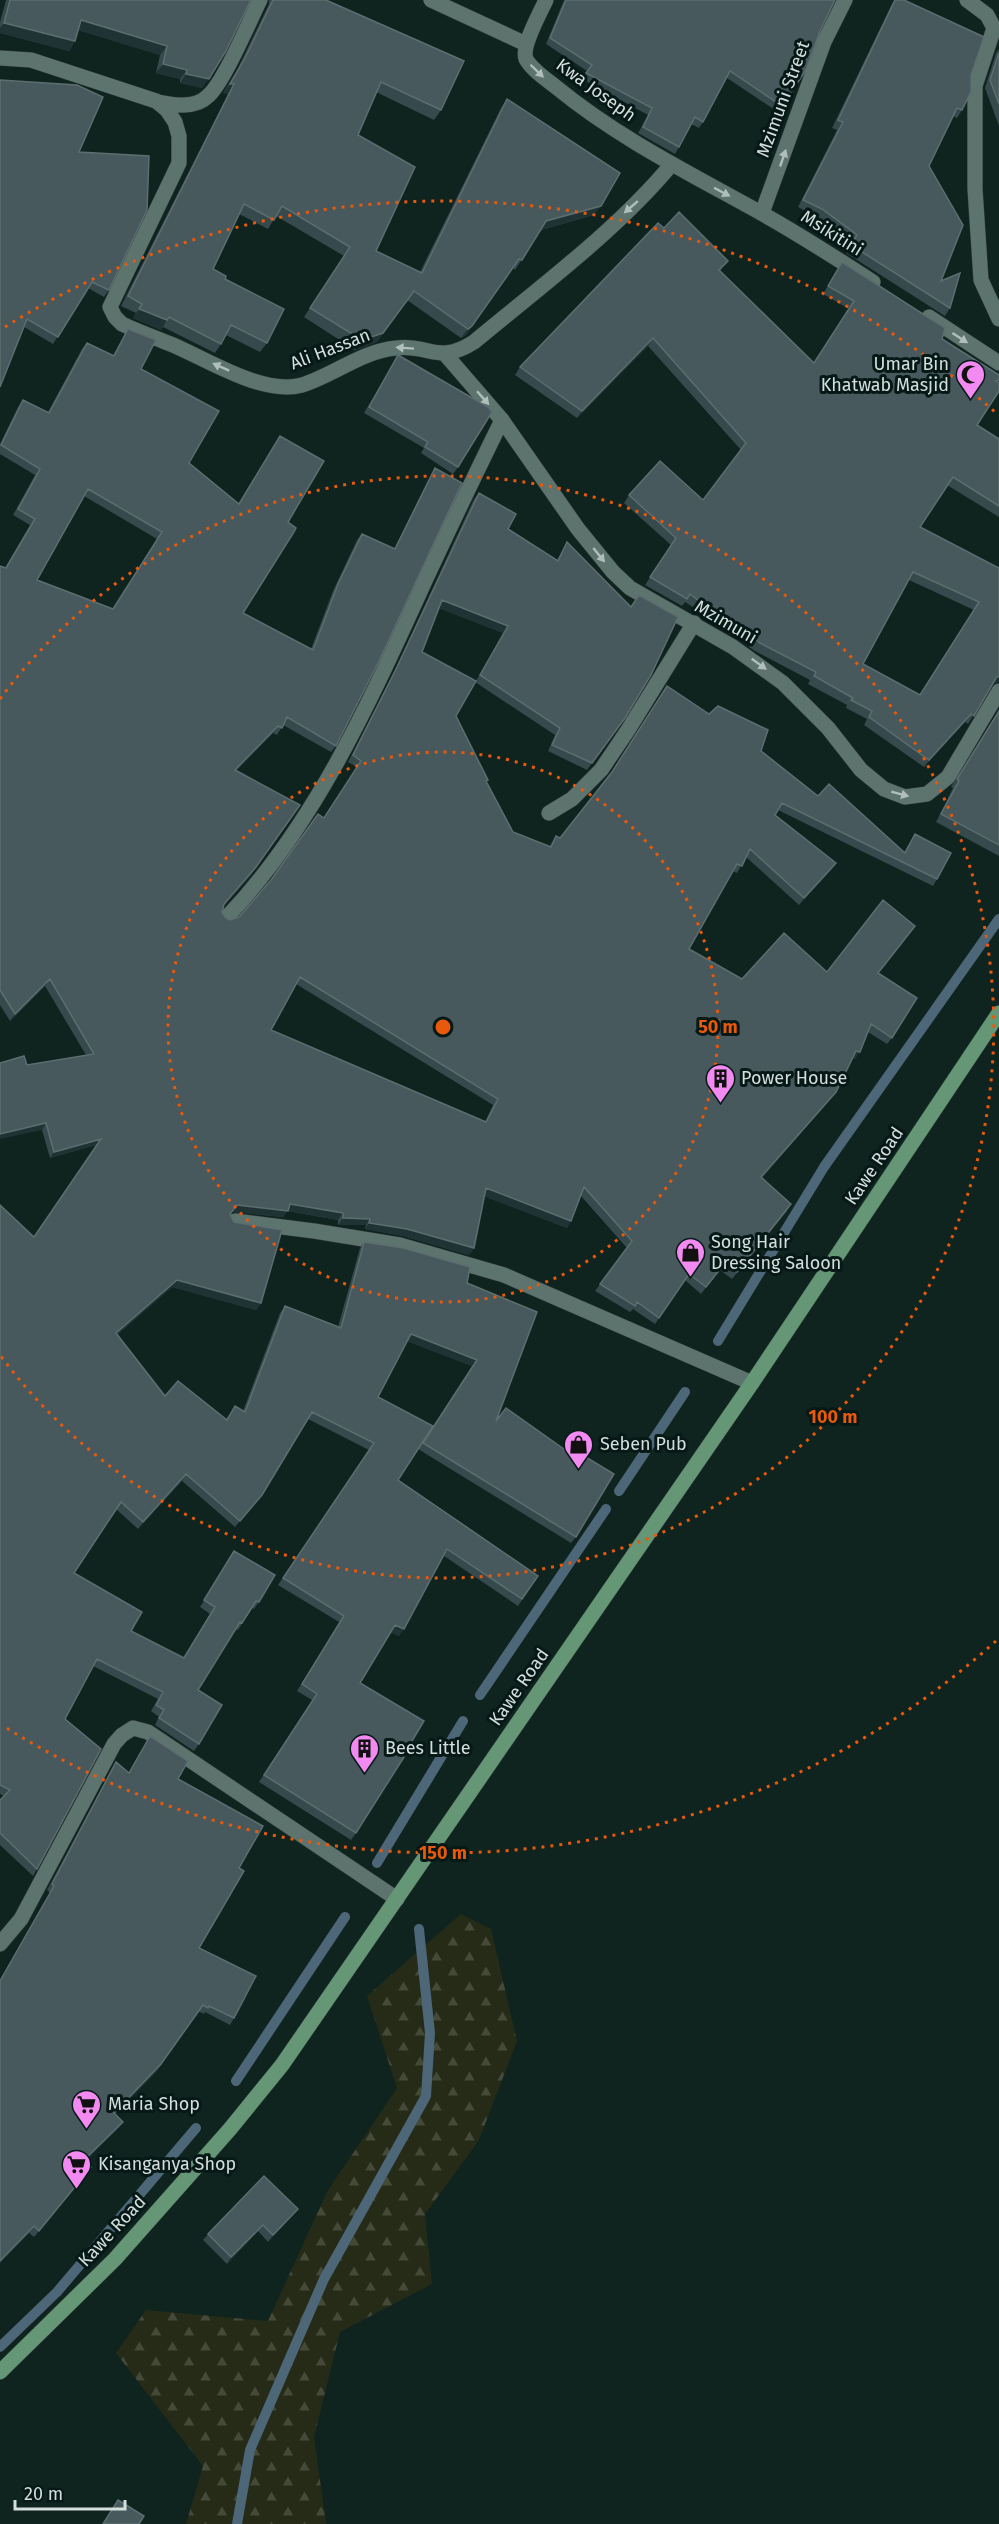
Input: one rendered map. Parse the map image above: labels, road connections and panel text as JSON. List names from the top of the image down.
{
  "streets": {
    "main road": ["Kawe Road"],
    "street": [
      "Kwa Joseph",
      "Mzimuni Street",
      "Msikitini",
      "Ali Hassan",
      "Mzimuni"
    ]
  },
  "crossings": [
    ["Kwa Joseph", "Msikitini"],
    ["Mzimuni Street", "Msikitini"],
    ["Ali Hassan", "Mzimuni"]
  ],
  "one_way": [
    "Kwa Joseph",
    "Mzimuni Street",
    "Msikitini",
    "Mzimuni"
  ],
  "places": {
    "mosque": ["Umar Bin Khatwab Masjid"],
    "building": ["Power House", "Bees Little"],
    "shop": ["Song Hair Dressing Saloon", "Seben Pub"],
    "supermarket": ["Maria Shop", "Kisanganya Shop"]
  },
  "scale_bar": "20 m",
  "rings": ["50 m", "100 m", "150 m"]
}
